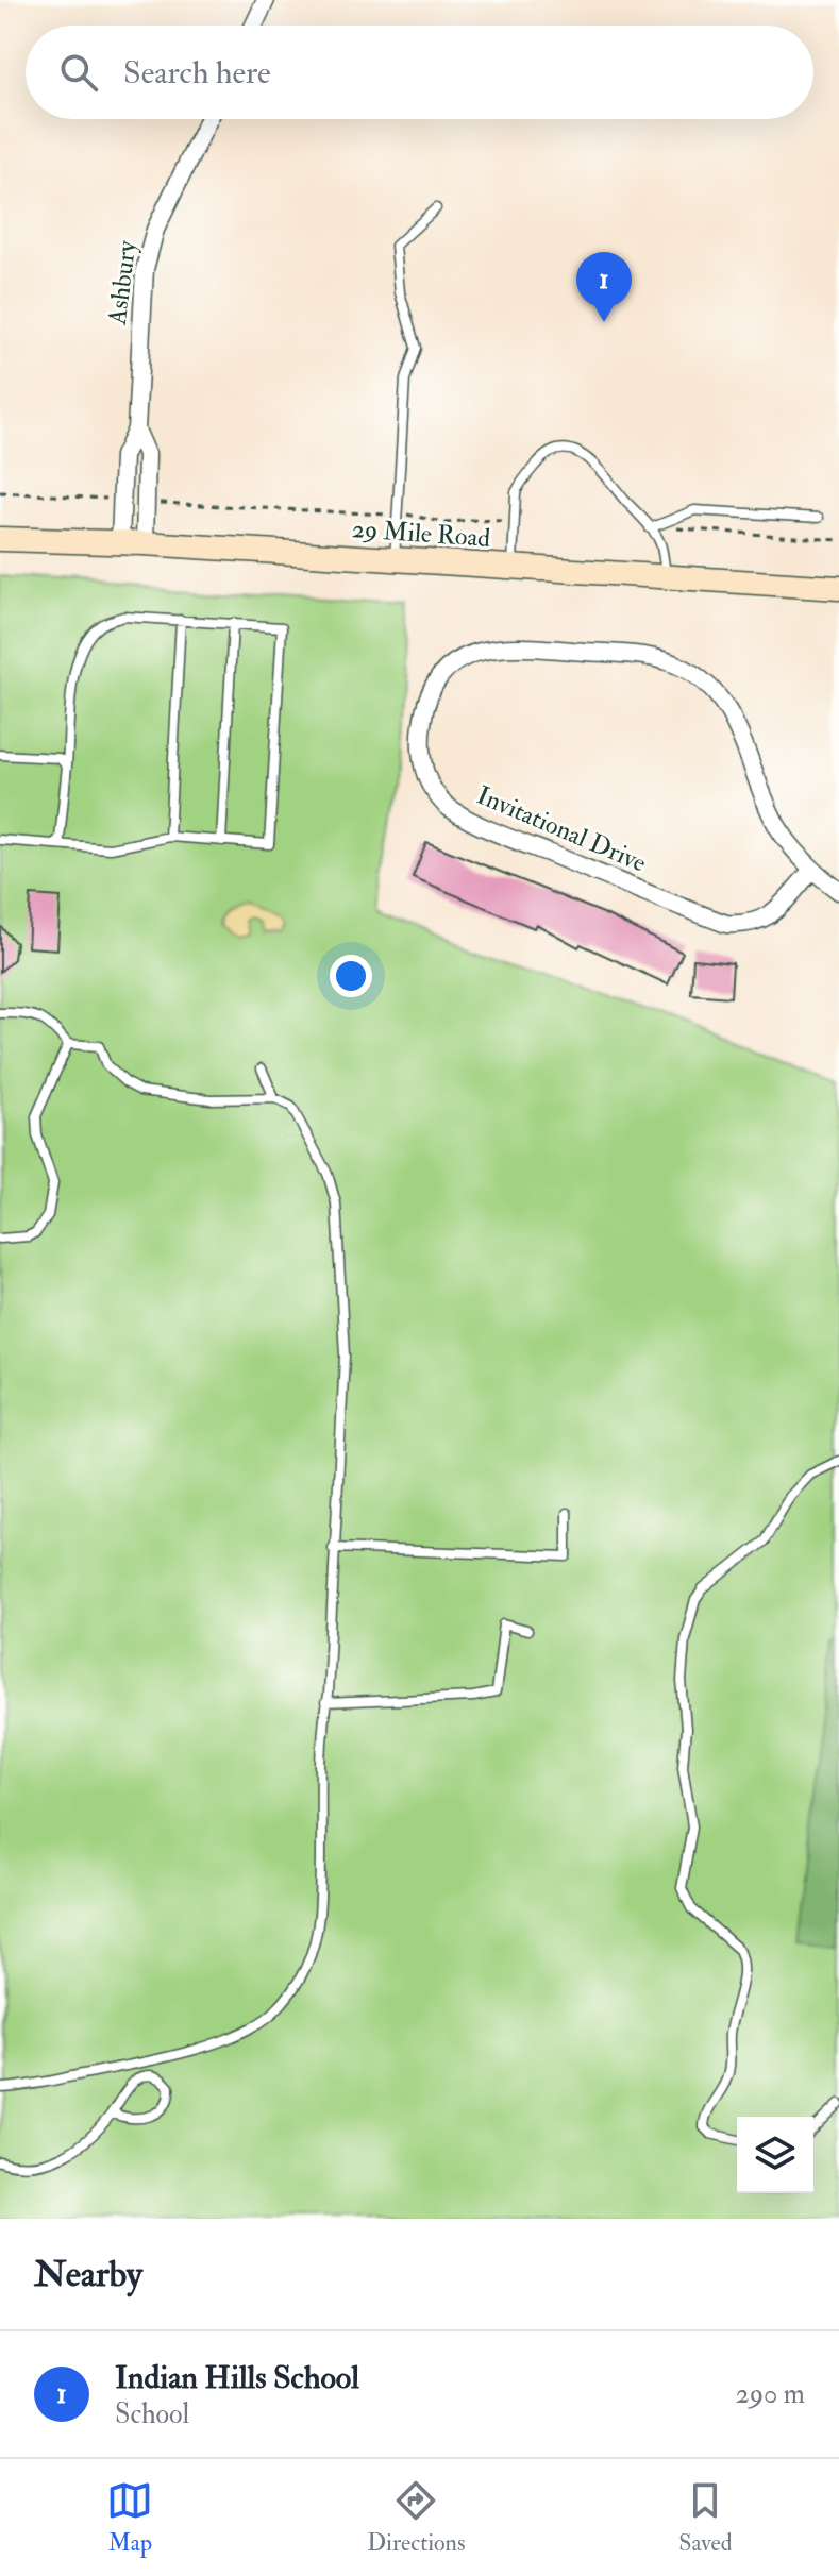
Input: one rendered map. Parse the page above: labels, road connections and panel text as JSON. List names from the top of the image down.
{
  "streets": {
    "street": ["Ashbury", "29 Mile Road", "Invitational Drive"]
  },
  "page": {
    "search": "Search here",
    "pins": "1",
    "heading": "Nearby",
    "list": [
      {
        "mark": "1",
        "name": "Indian Hills School",
        "note": "School",
        "value": "290 m"
      }
    ],
    "nav": ["Map", "Directions", "Saved"]
  }
}
